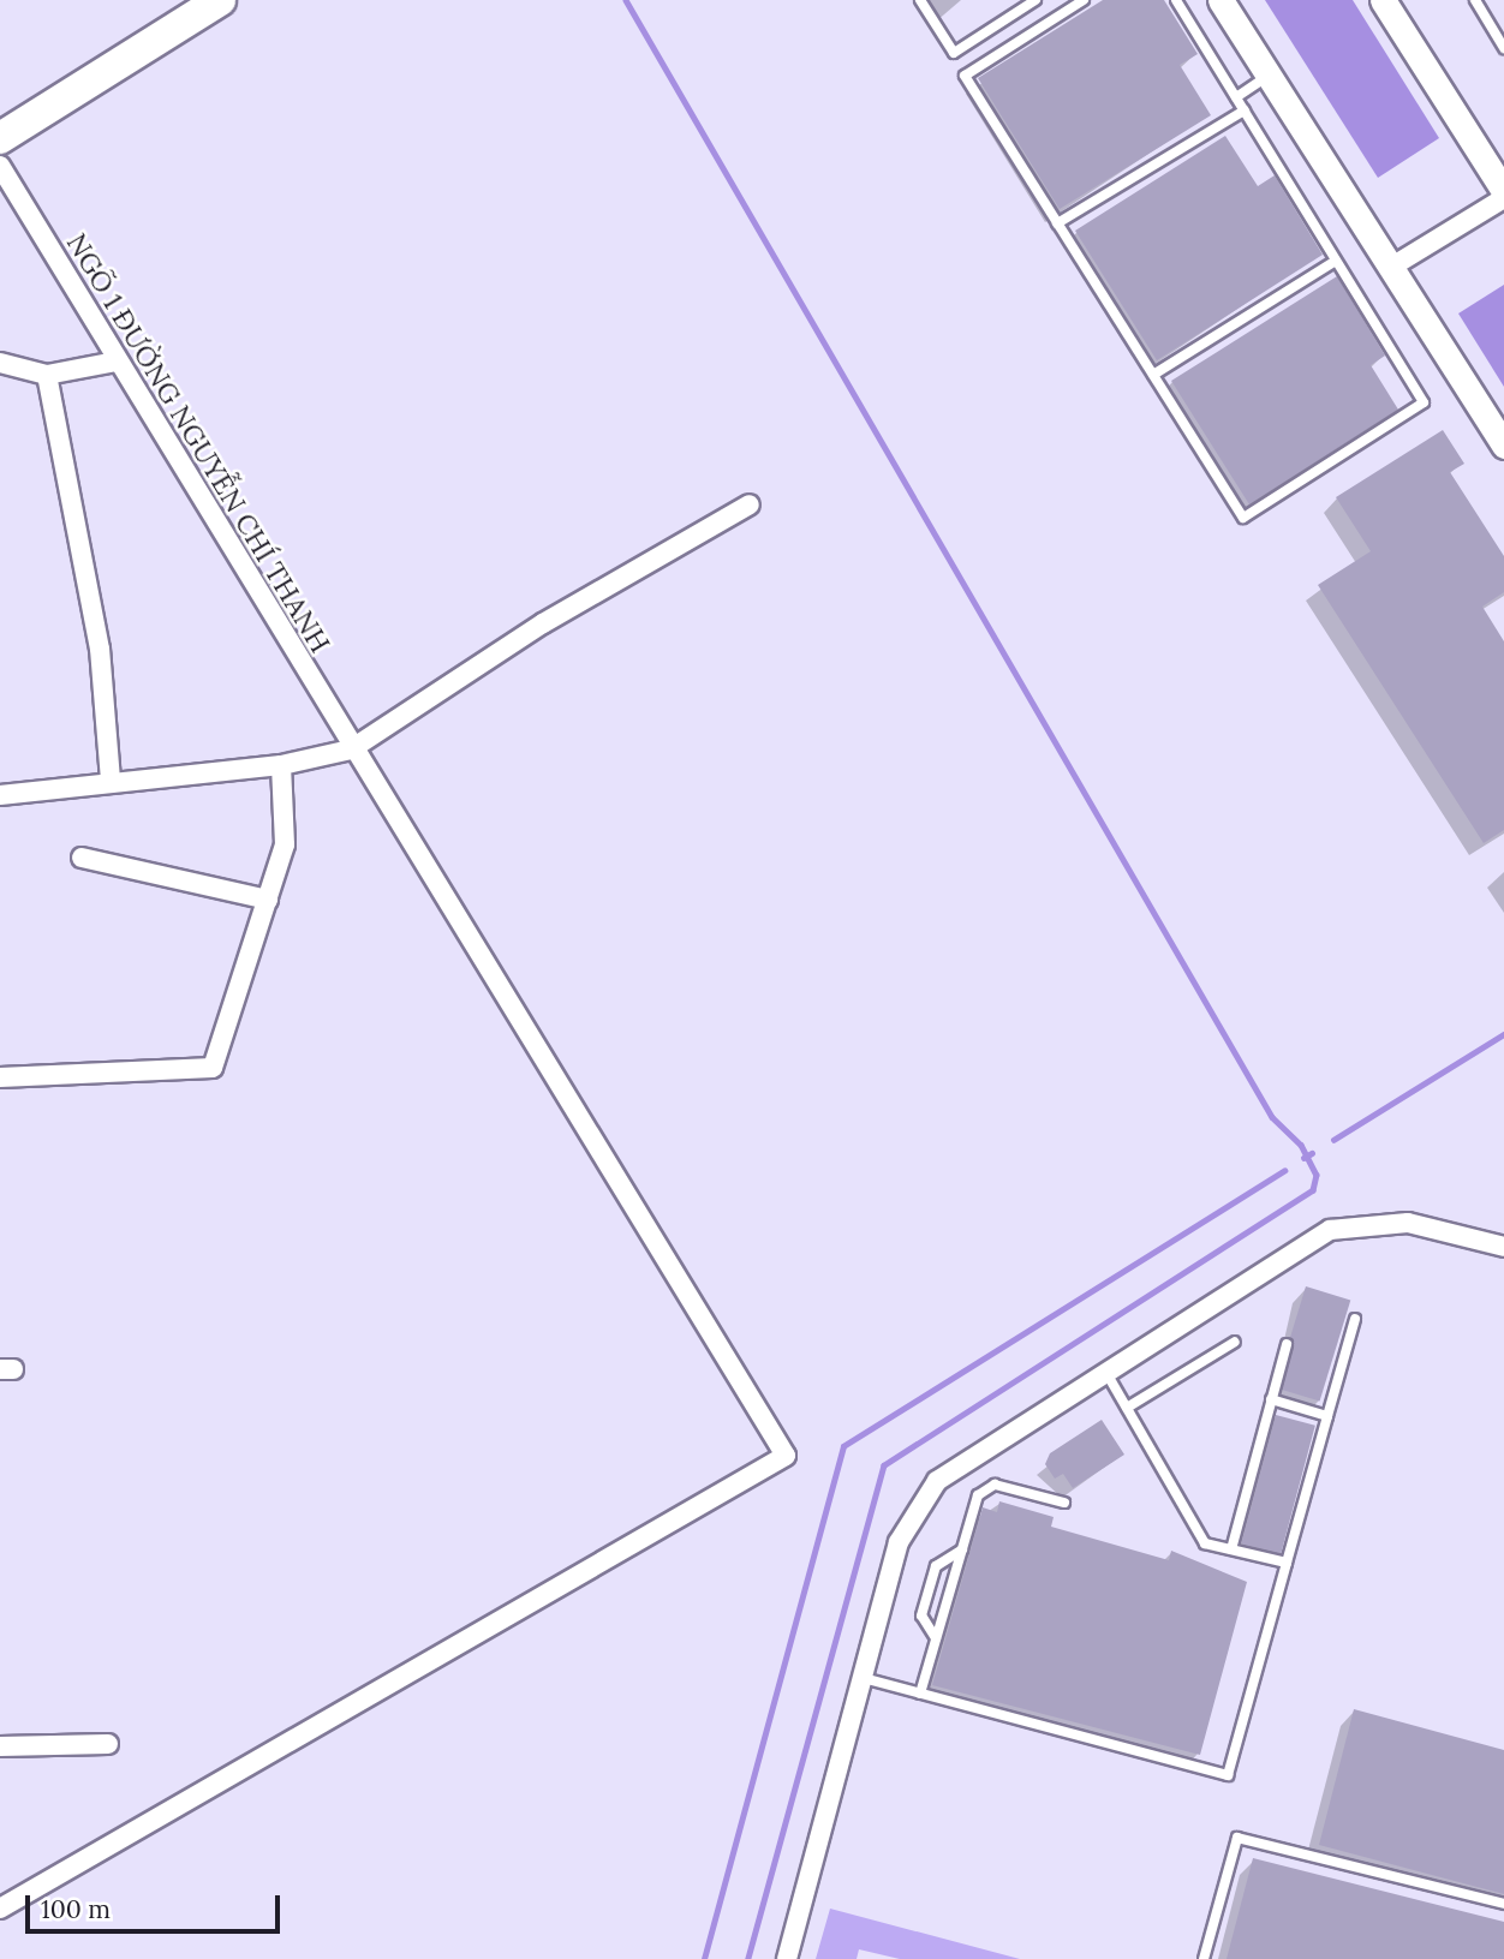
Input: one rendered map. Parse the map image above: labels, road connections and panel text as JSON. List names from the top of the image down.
{
  "streets": {
    "street": ["NGÕ 1 ĐƯỜNG NGUYỄN CHÍ THANH"]
  },
  "scale_bar": "100 m"
}
